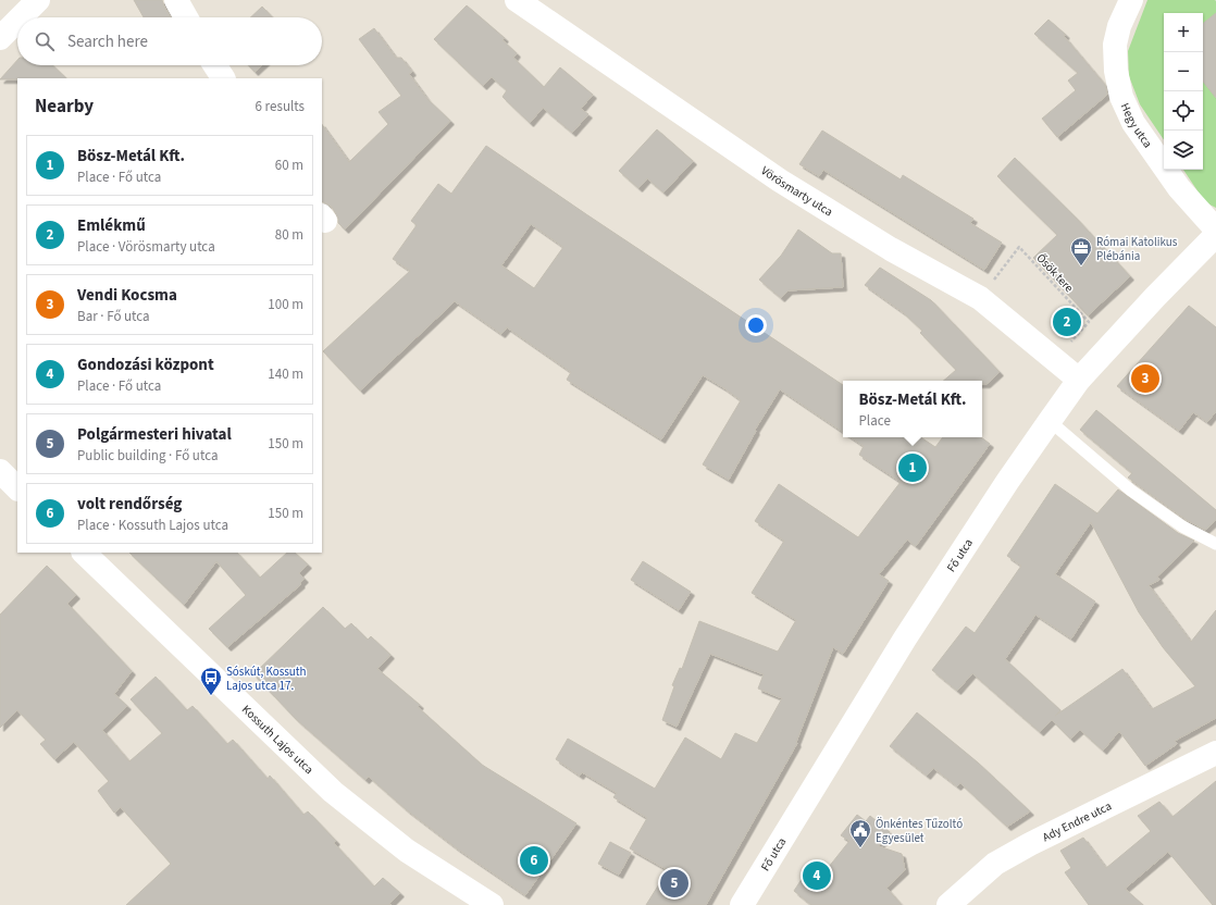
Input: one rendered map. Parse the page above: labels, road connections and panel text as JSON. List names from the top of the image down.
{
  "streets": {
    "street": [
      "Hegy utca",
      "Vörösmarty utca",
      "Fő utca",
      "Kossuth Lajos utca",
      "Ady Endre utca"
    ],
    "path": ["Ősök tere"]
  },
  "crossings": [
    ["Vörösmarty utca", "Ősök tere"],
    ["Vörösmarty utca", "Fő utca"]
  ],
  "places": {
    "office": ["Római Katolikus Plébánia"],
    "bus stop": ["Sóskút, Kossuth Lajos utca 17."],
    "public building": ["Önkéntes Tűzoltó Egyesület"]
  },
  "page": {
    "map_buttons": ["+", "−"],
    "search": "Search here",
    "heading": ["Nearby", "6 results"],
    "list": [
      {
        "mark": "1",
        "name": "Bösz-Metál Kft.",
        "note": "Place · Fő utca",
        "value": "60 m"
      },
      {
        "mark": "2",
        "name": "Emlékmű",
        "note": "Place · Vörösmarty utca",
        "value": "80 m"
      },
      {
        "mark": "3",
        "name": "Vendi Kocsma",
        "note": "Bar · Fő utca",
        "value": "100 m"
      },
      {
        "mark": "4",
        "name": "Gondozási központ",
        "note": "Place · Fő utca",
        "value": "140 m"
      },
      {
        "mark": "5",
        "name": "Polgármesteri hivatal",
        "note": "Public building · Fő utca",
        "value": "150 m"
      },
      {
        "mark": "6",
        "name": "volt rendőrség",
        "note": "Place · Kossuth Lajos utca",
        "value": "150 m"
      }
    ],
    "pins": [
      "2",
      "3",
      "1",
      "6",
      "4",
      "5"
    ],
    "popup": ["Bösz-Metál Kft.", "Place"]
  }
}
